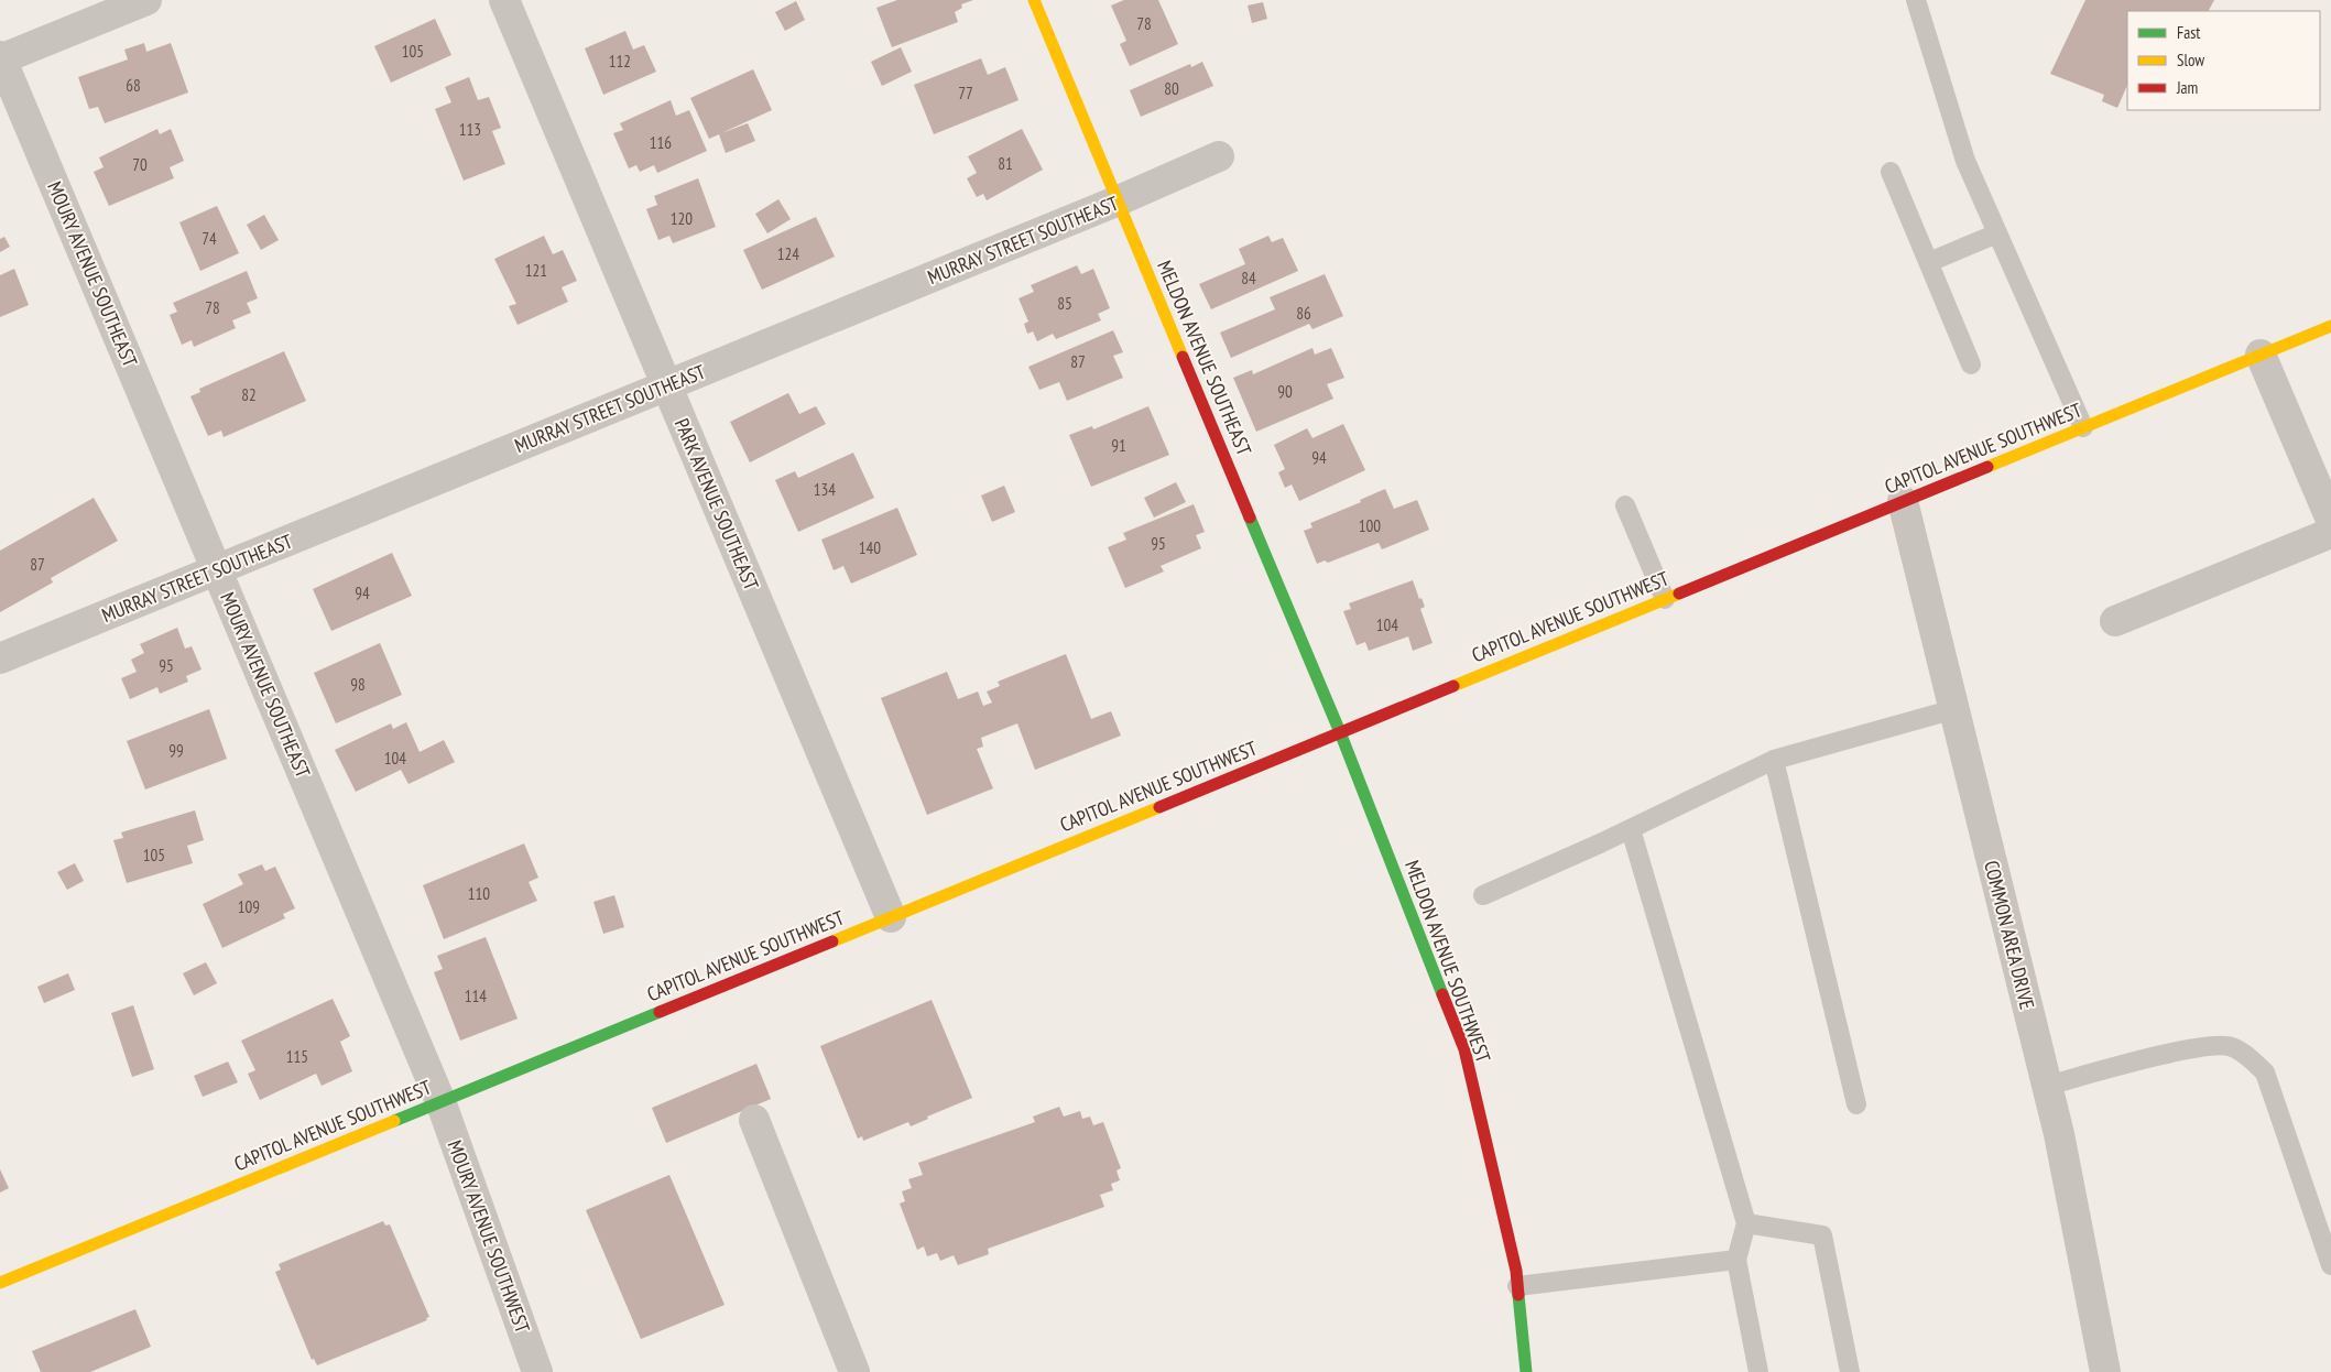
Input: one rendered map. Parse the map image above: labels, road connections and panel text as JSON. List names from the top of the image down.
{
  "streets": {
    "street": [
      "MURRAY STREET SOUTHEAST",
      "MOURY AVENUE SOUTHEAST",
      "MELDON AVENUE SOUTHEAST",
      "CAPITOL AVENUE SOUTHWEST",
      "PARK AVENUE SOUTHEAST",
      "COMMON AREA DRIVE",
      "MELDON AVENUE SOUTHWEST",
      "MOURY AVENUE SOUTHWEST"
    ]
  },
  "crossings": [
    ["MURRAY STREET SOUTHEAST", "MOURY AVENUE SOUTHEAST"],
    ["MURRAY STREET SOUTHEAST", "MELDON AVENUE SOUTHEAST"],
    ["MURRAY STREET SOUTHEAST", "PARK AVENUE SOUTHEAST"],
    ["MOURY AVENUE SOUTHEAST", "CAPITOL AVENUE SOUTHWEST"],
    ["MOURY AVENUE SOUTHEAST", "MOURY AVENUE SOUTHWEST"],
    ["MELDON AVENUE SOUTHEAST", "CAPITOL AVENUE SOUTHWEST"],
    ["MELDON AVENUE SOUTHEAST", "MELDON AVENUE SOUTHWEST"],
    ["CAPITOL AVENUE SOUTHWEST", "PARK AVENUE SOUTHEAST"],
    ["CAPITOL AVENUE SOUTHWEST", "COMMON AREA DRIVE"],
    ["CAPITOL AVENUE SOUTHWEST", "MELDON AVENUE SOUTHWEST"],
    ["CAPITOL AVENUE SOUTHWEST", "MOURY AVENUE SOUTHWEST"]
  ],
  "house_numbers": [
    "78",
    "105",
    "112",
    "68",
    "80",
    "77",
    "113",
    "116",
    "81",
    "70",
    "120",
    "74",
    "124",
    "121",
    "84",
    "85",
    "78",
    "86",
    "87",
    "90",
    "82",
    "91",
    "94",
    "134",
    "100",
    "95",
    "140",
    "87",
    "94",
    "104",
    "95",
    "98",
    "99",
    "104",
    "105",
    "110",
    "109",
    "114",
    "115"
  ],
  "legend": ["Fast", "Slow", "Jam"]
}
